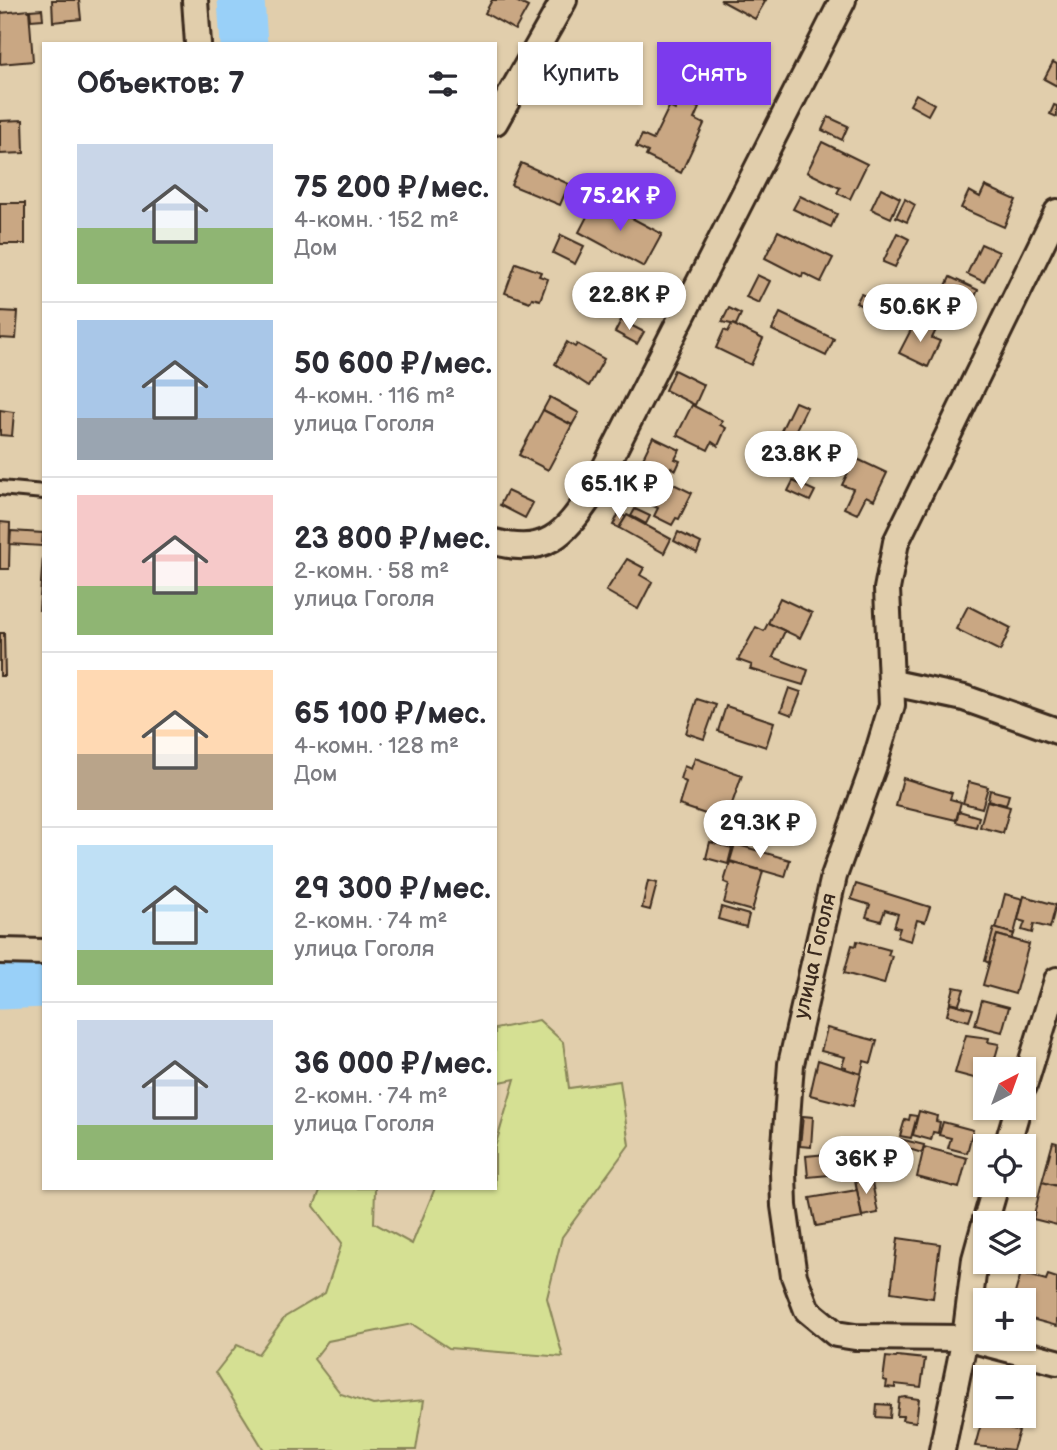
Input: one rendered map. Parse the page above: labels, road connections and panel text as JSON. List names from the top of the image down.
{
  "streets": {
    "street": ["улица Гоголя"]
  },
  "north": "top right",
  "page": {
    "chip": ["Купить", "Снять"],
    "heading": "Объектов: 7",
    "list": [
      {
        "name": "75 200 ₽/мес.",
        "note": "4-комн. · 152 m² · Дом"
      },
      {
        "name": "50 600 ₽/мес.",
        "note": "4-комн. · 116 m² · улица Гоголя"
      },
      {
        "name": "23 800 ₽/мес.",
        "note": "2-комн. · 58 m² · улица Гоголя"
      },
      {
        "name": "65 100 ₽/мес.",
        "note": "4-комн. · 128 m² · Дом"
      },
      {
        "name": "29 300 ₽/мес.",
        "note": "2-комн. · 74 m² · улица Гоголя"
      },
      {
        "name": "36 000 ₽/мес.",
        "note": "2-комн. · 74 m² · улица Гоголя"
      }
    ],
    "price": [
      "75.2K ₽",
      "22.8K ₽",
      "50.6K ₽",
      "23.8K ₽",
      "65.1K ₽",
      "29.3K ₽",
      "36K ₽"
    ],
    "map_buttons": ["+", "−"]
  }
}
